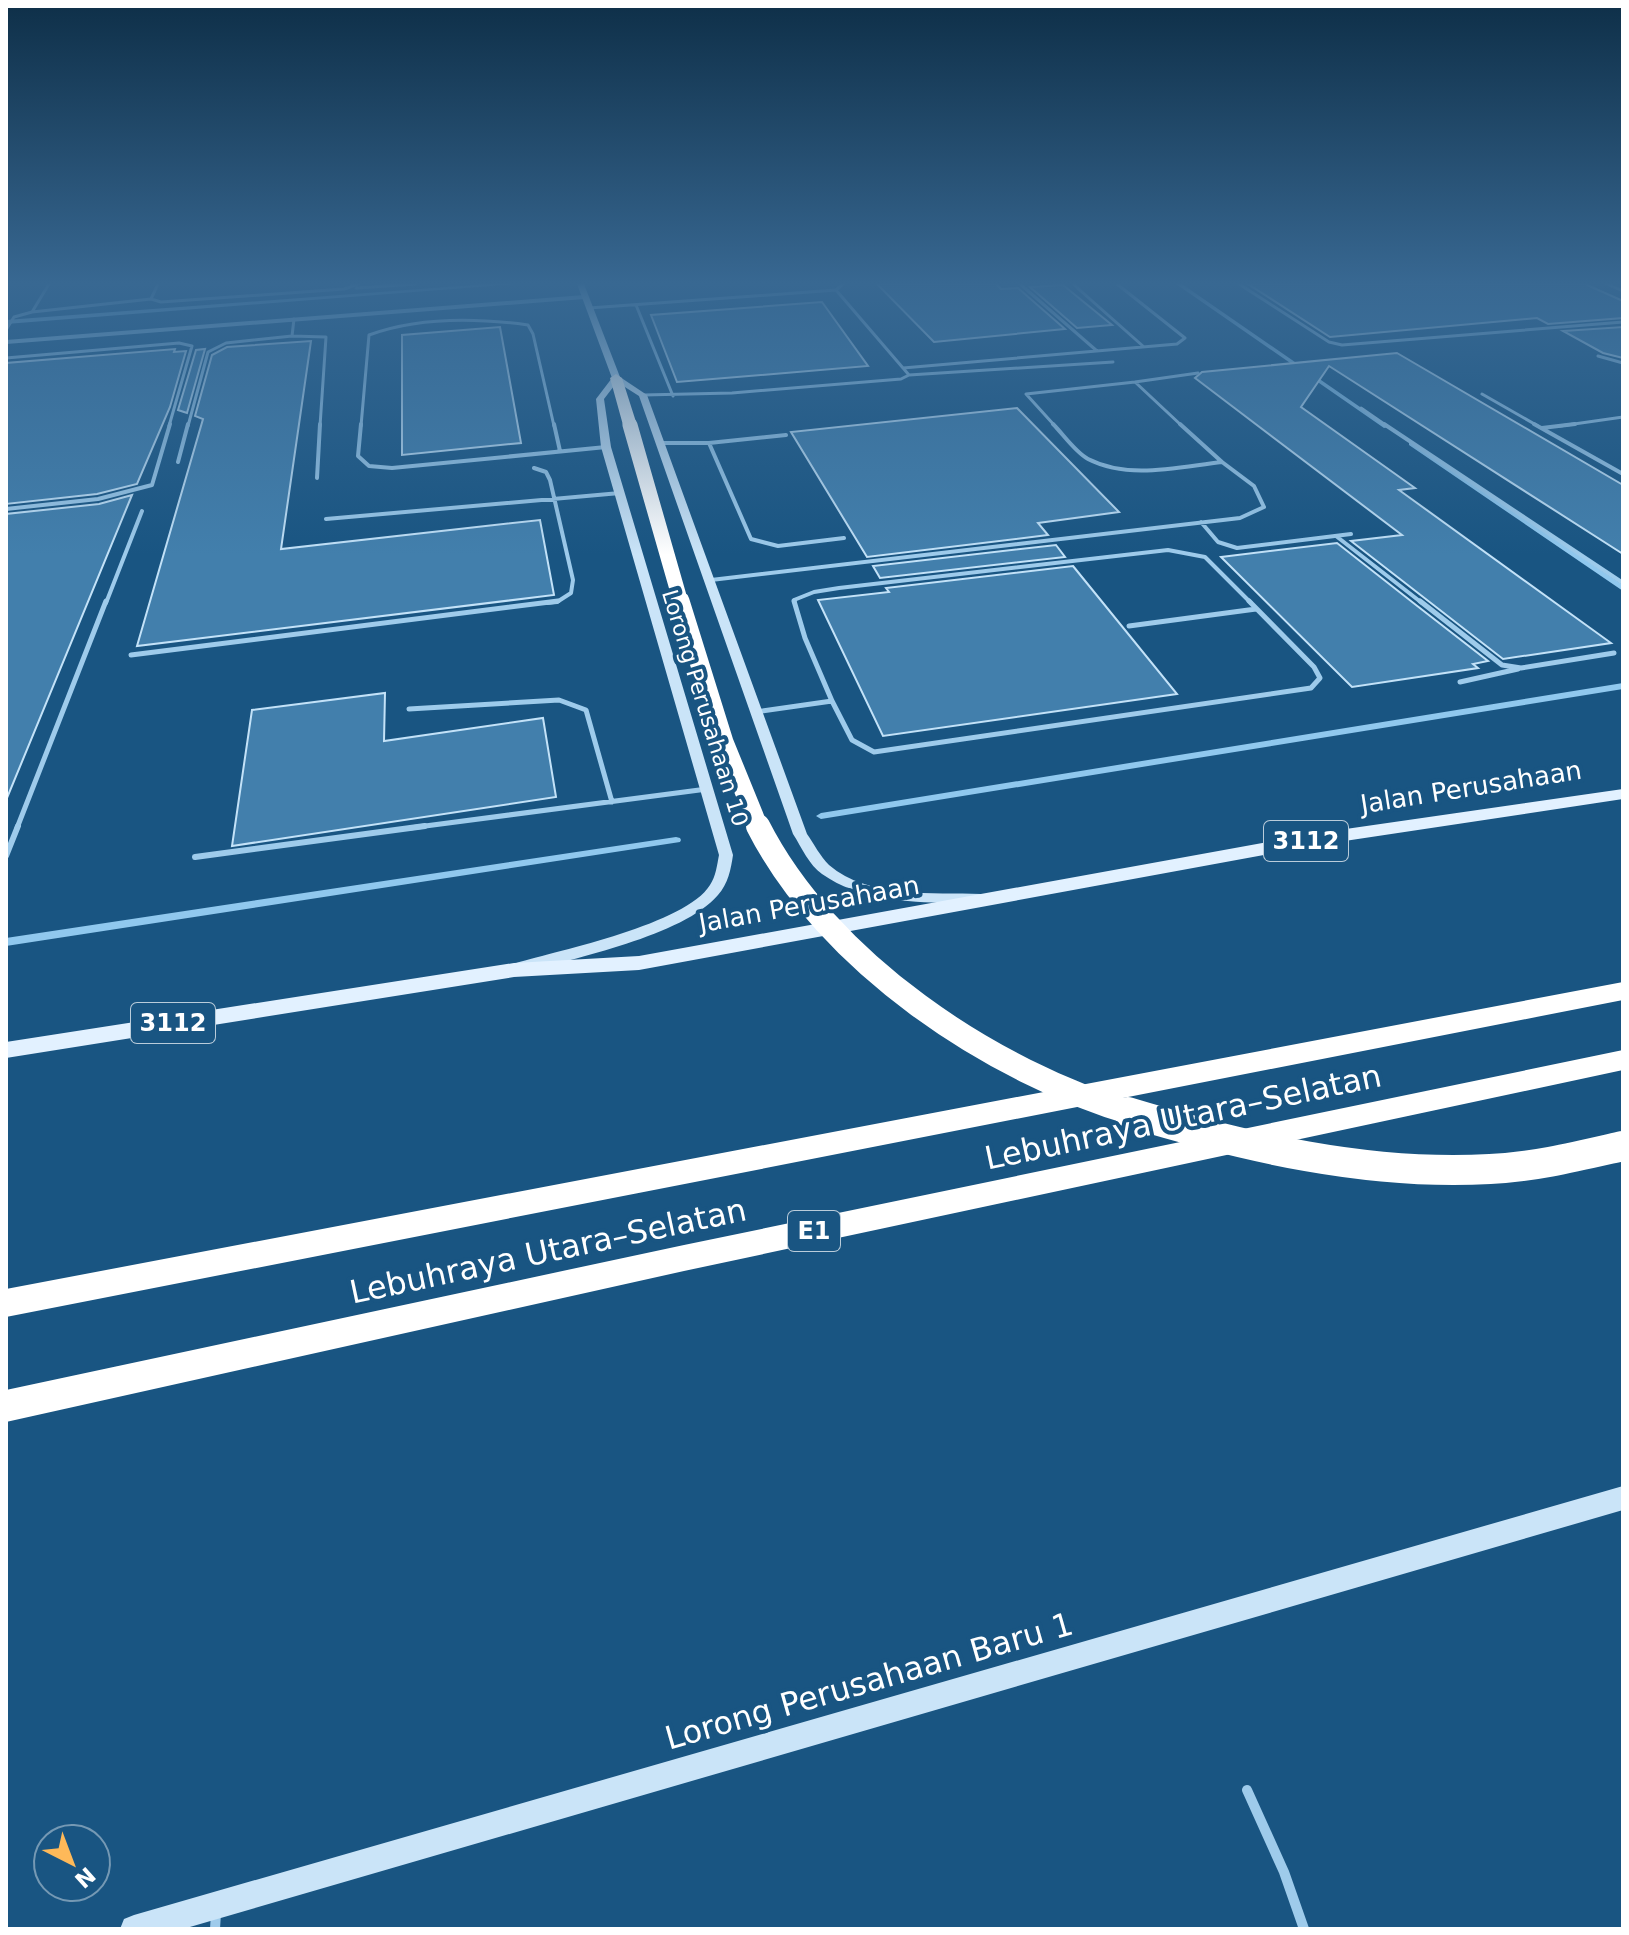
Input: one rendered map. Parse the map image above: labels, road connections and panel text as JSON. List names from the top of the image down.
{
  "streets": {
    "highway": ["Lebuhraya Utara–Selatan", "E1"],
    "main road": ["Jalan Perusahaan", "3112"],
    "street": ["Lorong Perusahaan 10", "Lorong Perusahaan Baru 1"]
  },
  "crossings": [
    ["Lorong Perusahaan 10", "Jalan Perusahaan"]
  ],
  "north": "bottom right"
}
